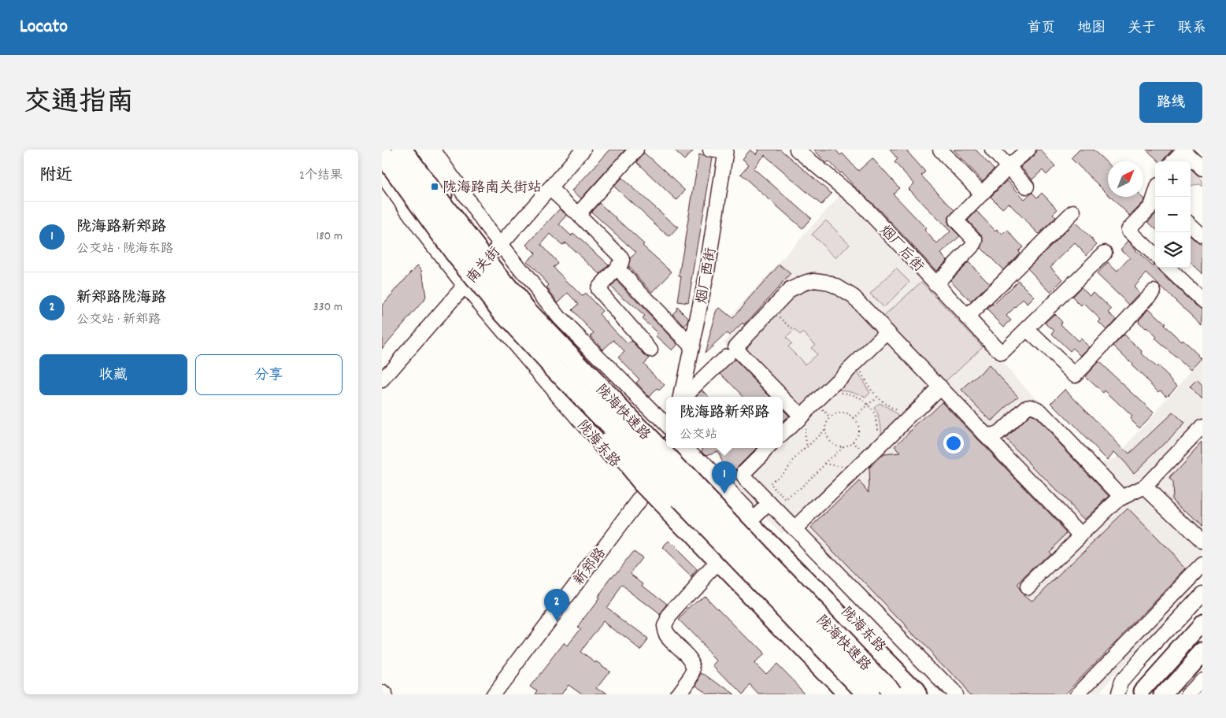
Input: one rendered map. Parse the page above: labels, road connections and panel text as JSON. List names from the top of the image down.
{
  "streets": {
    "highway": ["陇海快速路"],
    "street": [
      "烟厂后街",
      "南关街",
      "烟厂西街",
      "陇海东路",
      "新郑路"
    ]
  },
  "crossings": [
    ["南关街", "陇海东路"],
    ["陇海东路", "新郑路"]
  ],
  "places": {
    "transit": ["陇海路南关街站"]
  },
  "north": "top right",
  "page": {
    "header": "Locato",
    "nav": [
      "首页",
      "地图",
      "关于",
      "联系"
    ],
    "title": "交通指南",
    "buttons": [
      "路线",
      ["收藏", "分享"]
    ],
    "heading": ["附近", "2个结果"],
    "map_buttons": ["+", "−"],
    "list": [
      {
        "mark": "1",
        "name": "陇海路新郑路",
        "note": "公交站 · 陇海东路",
        "value": "180 m"
      },
      {
        "mark": "2",
        "name": "新郑路陇海路",
        "note": "公交站 · 新郑路",
        "value": "330 m"
      }
    ],
    "popup": ["陇海路新郑路", "公交站"],
    "pins": ["1", "2"]
  }
}
